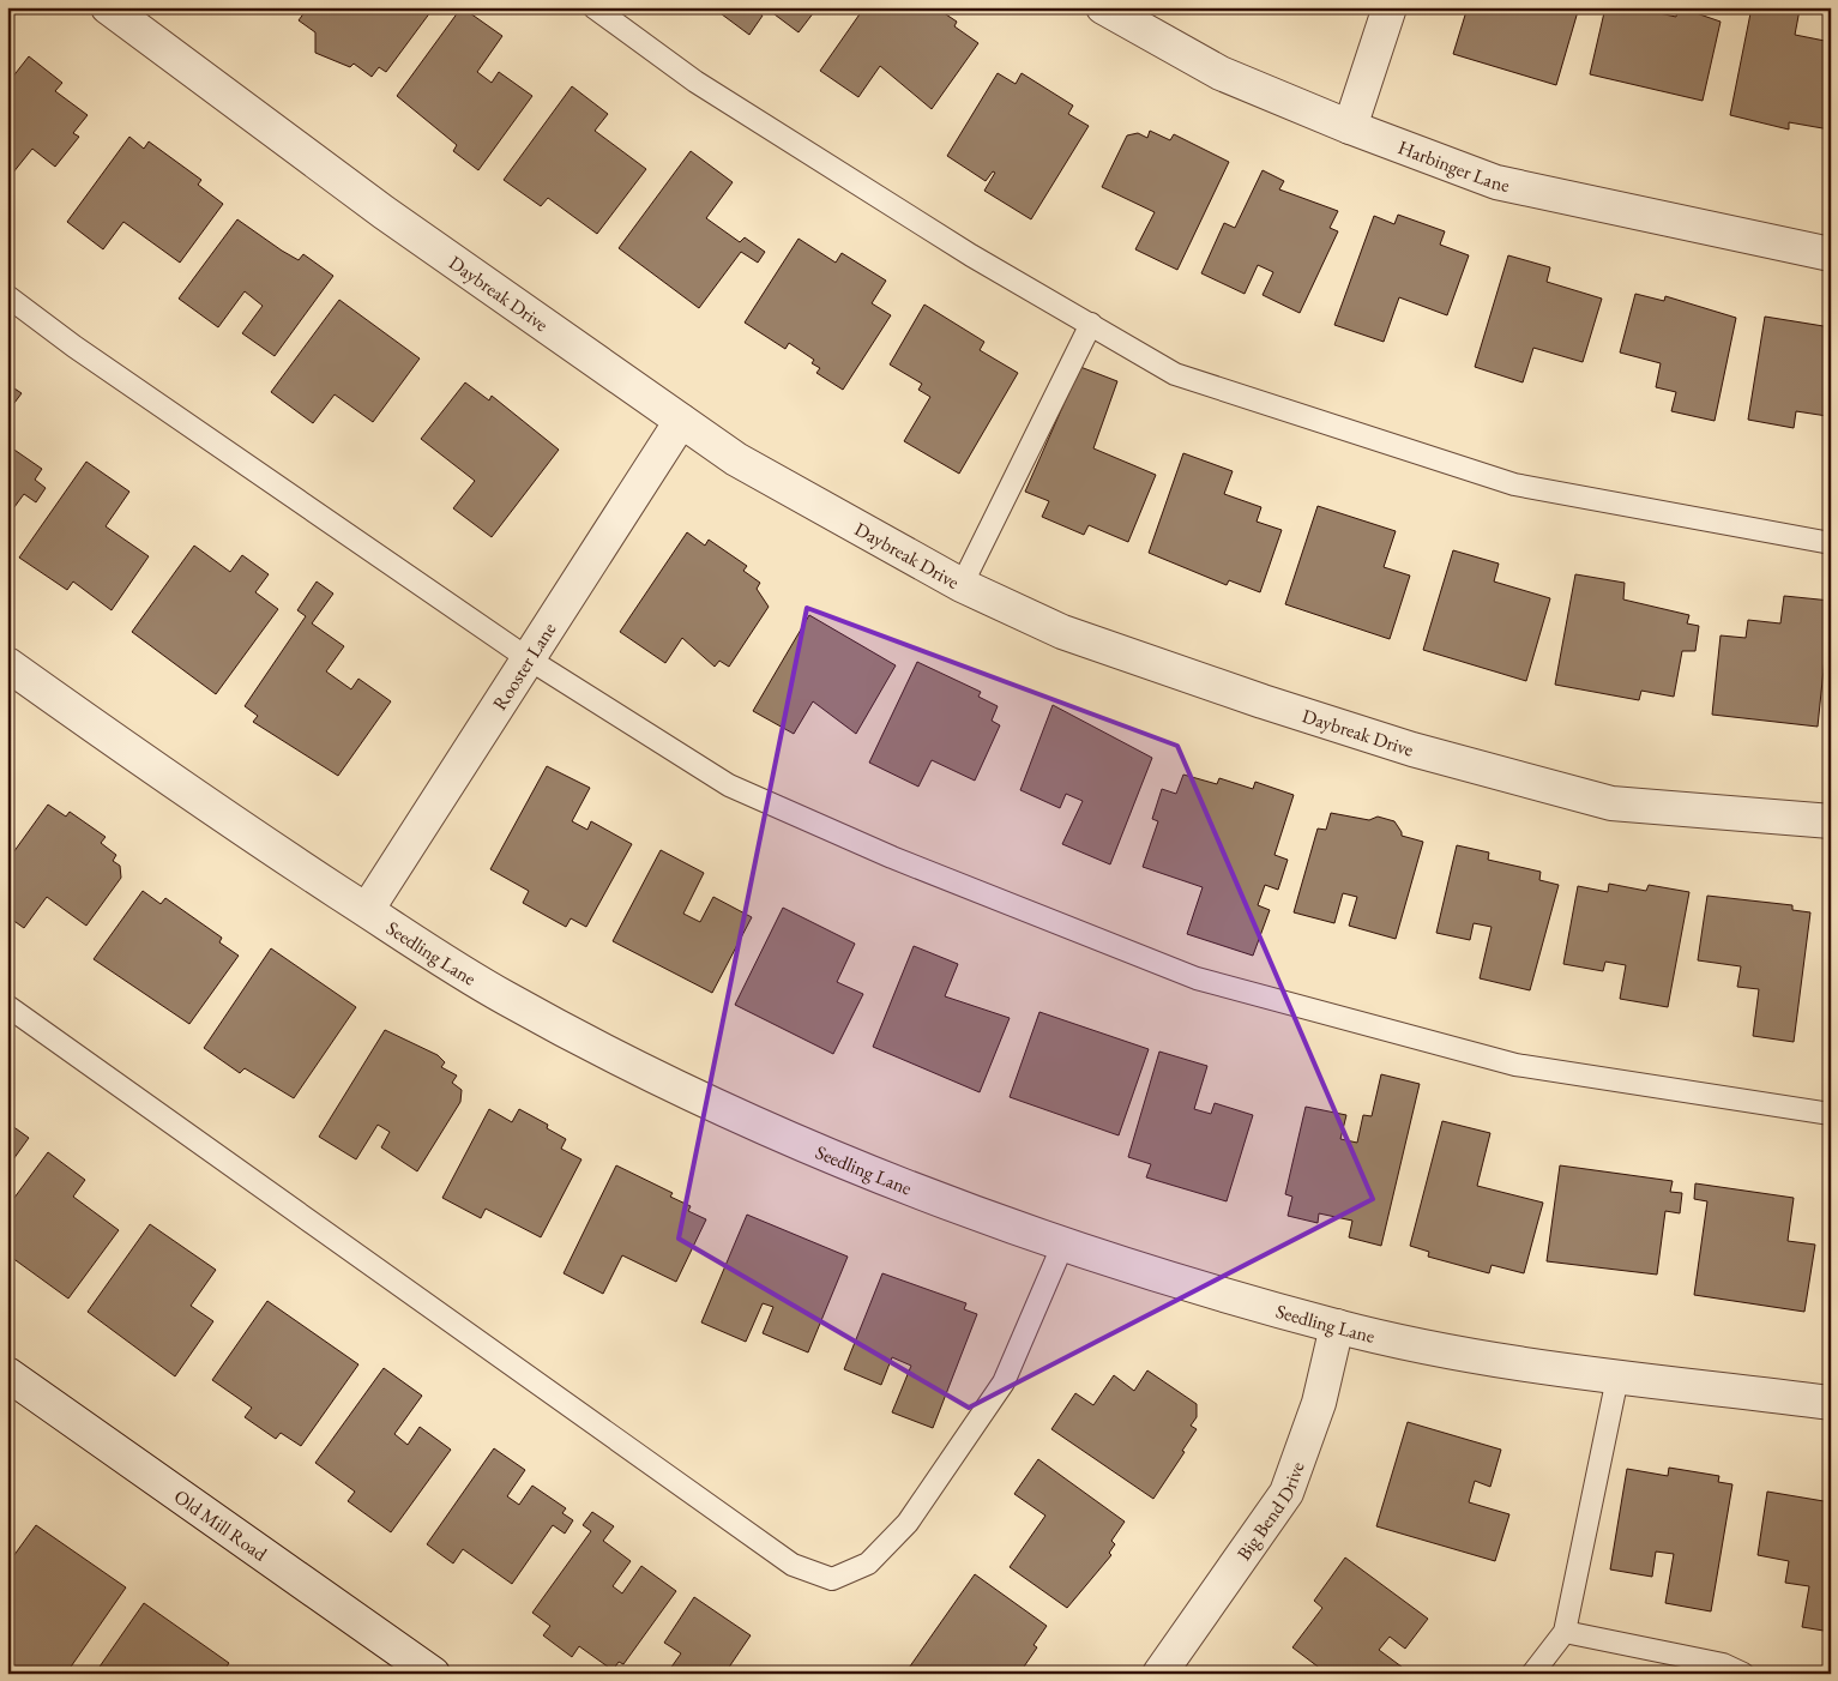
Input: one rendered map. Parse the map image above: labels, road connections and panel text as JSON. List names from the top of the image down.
{
  "streets": {
    "street": [
      "Harbinger Lane",
      "Daybreak Drive",
      "Rooster Lane",
      "Seedling Lane",
      "Big Bend Drive",
      "Old Mill Road"
    ]
  },
  "crossings": [
    ["Daybreak Drive", "Rooster Lane"],
    ["Rooster Lane", "Seedling Lane"],
    ["Seedling Lane", "Big Bend Drive"]
  ]
}
